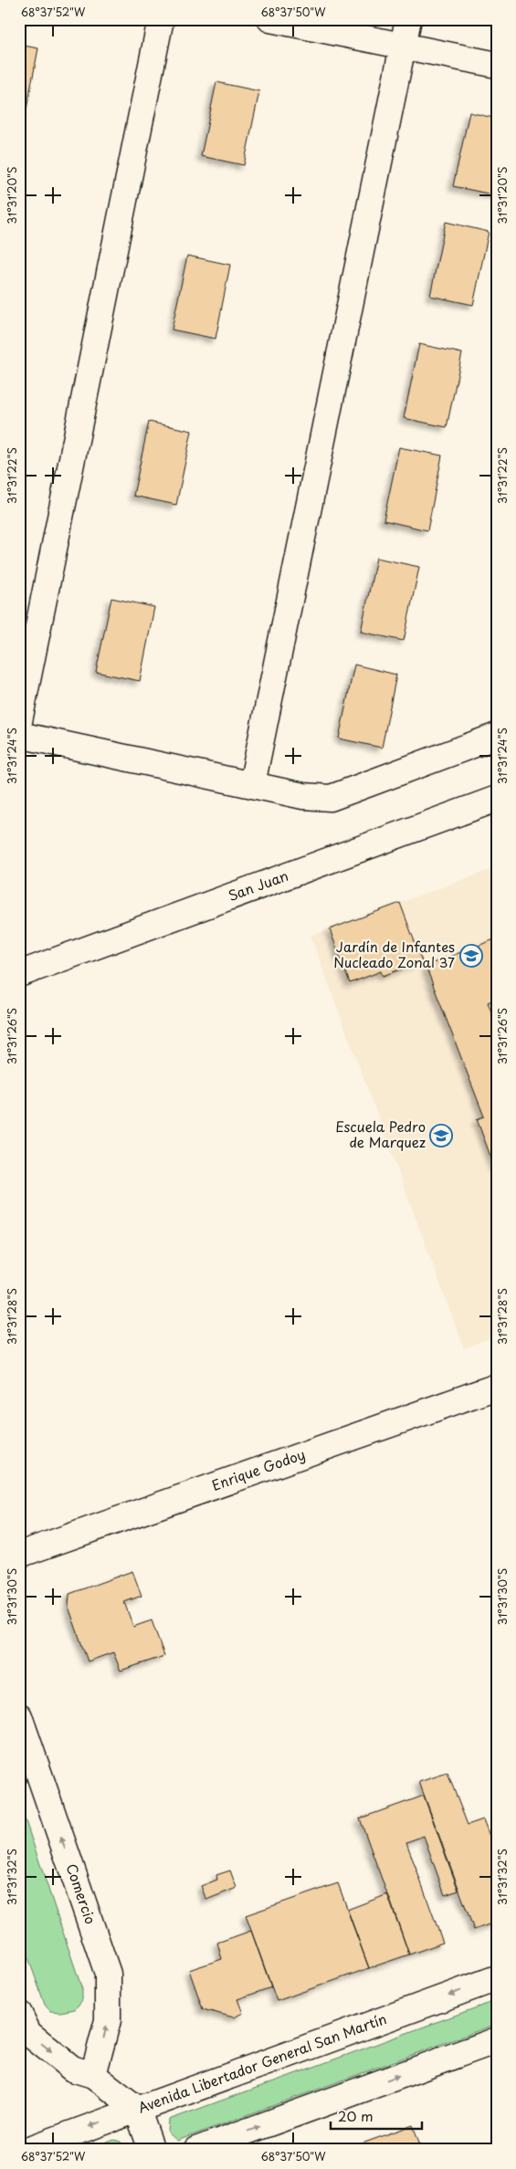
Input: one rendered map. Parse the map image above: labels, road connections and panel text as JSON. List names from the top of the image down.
{
  "streets": {
    "street": [
      "San Juan",
      "Enrique Godoy",
      "Comercio",
      "Avenida Libertador General San Martín"
    ]
  },
  "one_way": ["Comercio"],
  "places": {
    "school or university": ["Jardín de Infantes Nucleado Zonal 37", "Escuela Pedro de Marquez"]
  },
  "scale_bar": "20 m",
  "coordinates": [
    "68°37'52\"W",
    "68°37'50\"W",
    "31°31'20\"S",
    "31°31'22\"S",
    "31°31'24\"S",
    "31°31'26\"S",
    "31°31'28\"S",
    "31°31'30\"S",
    "31°31'32\"S"
  ]
}
